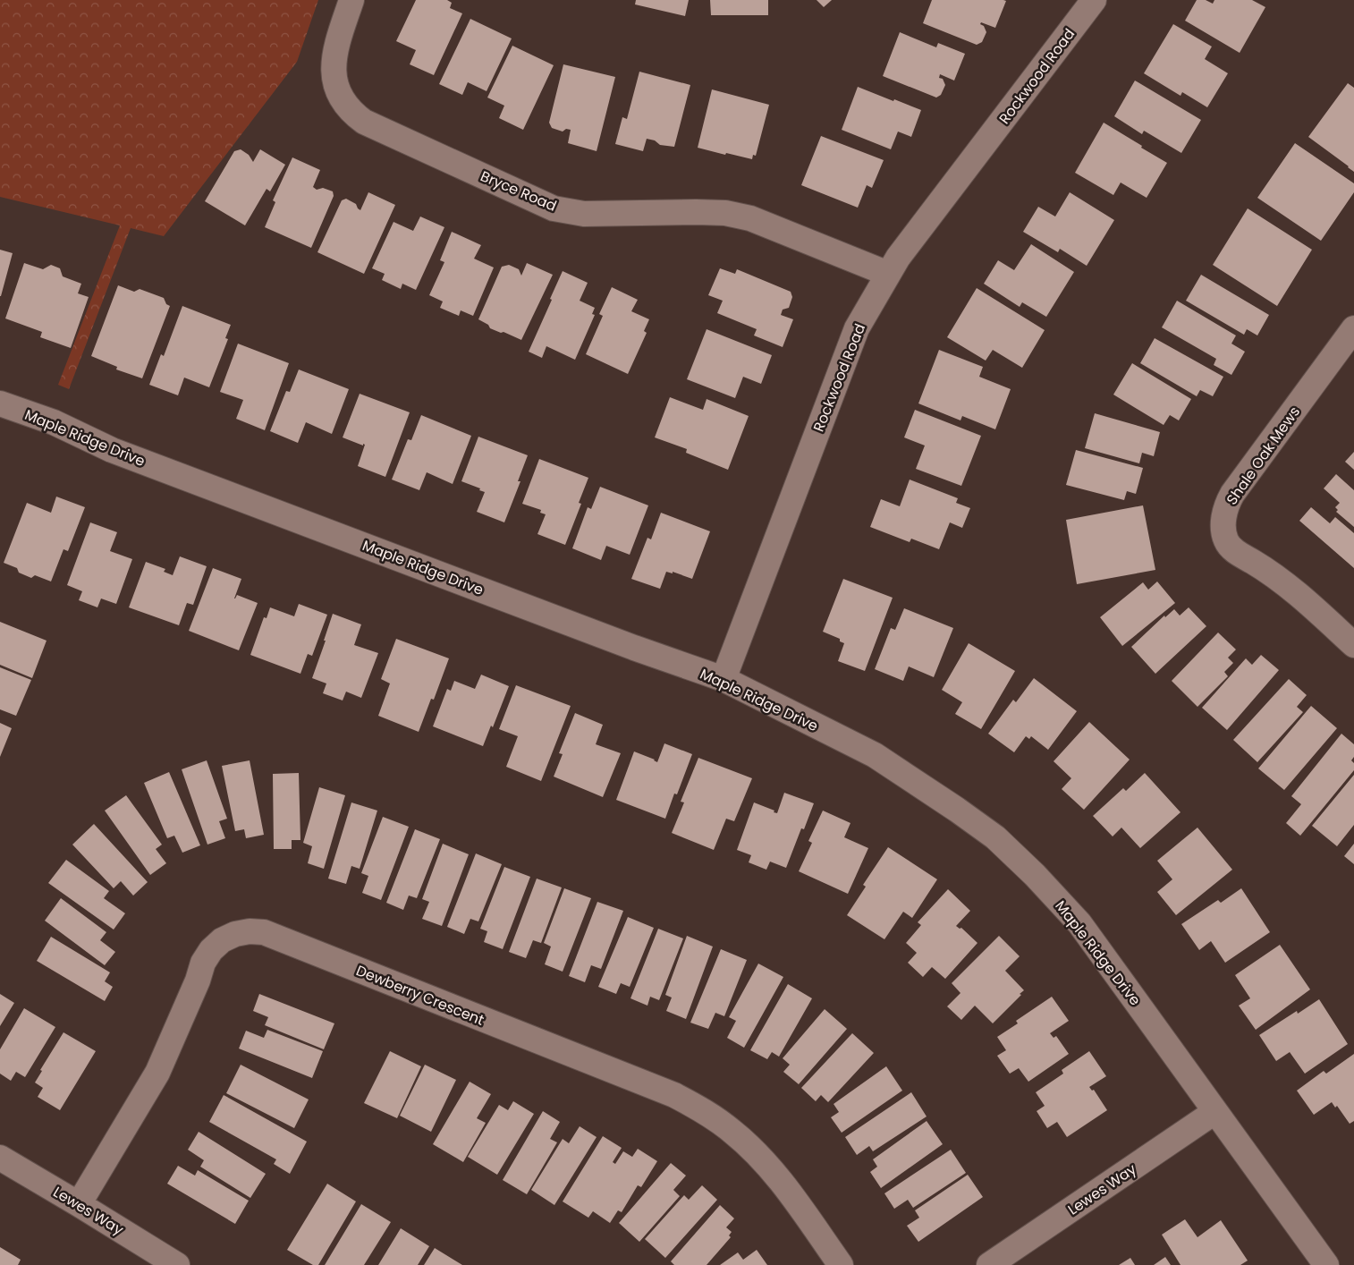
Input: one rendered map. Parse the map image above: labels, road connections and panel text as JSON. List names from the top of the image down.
{
  "streets": {
    "street": [
      "Rockwood Road",
      "Bryce Road",
      "Maple Ridge Drive",
      "Shale Oak Mews",
      "Dewberry Crescent",
      "Lewes Way"
    ]
  },
  "crossings": [
    ["Rockwood Road", "Bryce Road"],
    ["Rockwood Road", "Maple Ridge Drive"],
    ["Maple Ridge Drive", "Lewes Way"],
    ["Dewberry Crescent", "Lewes Way"]
  ]
}
